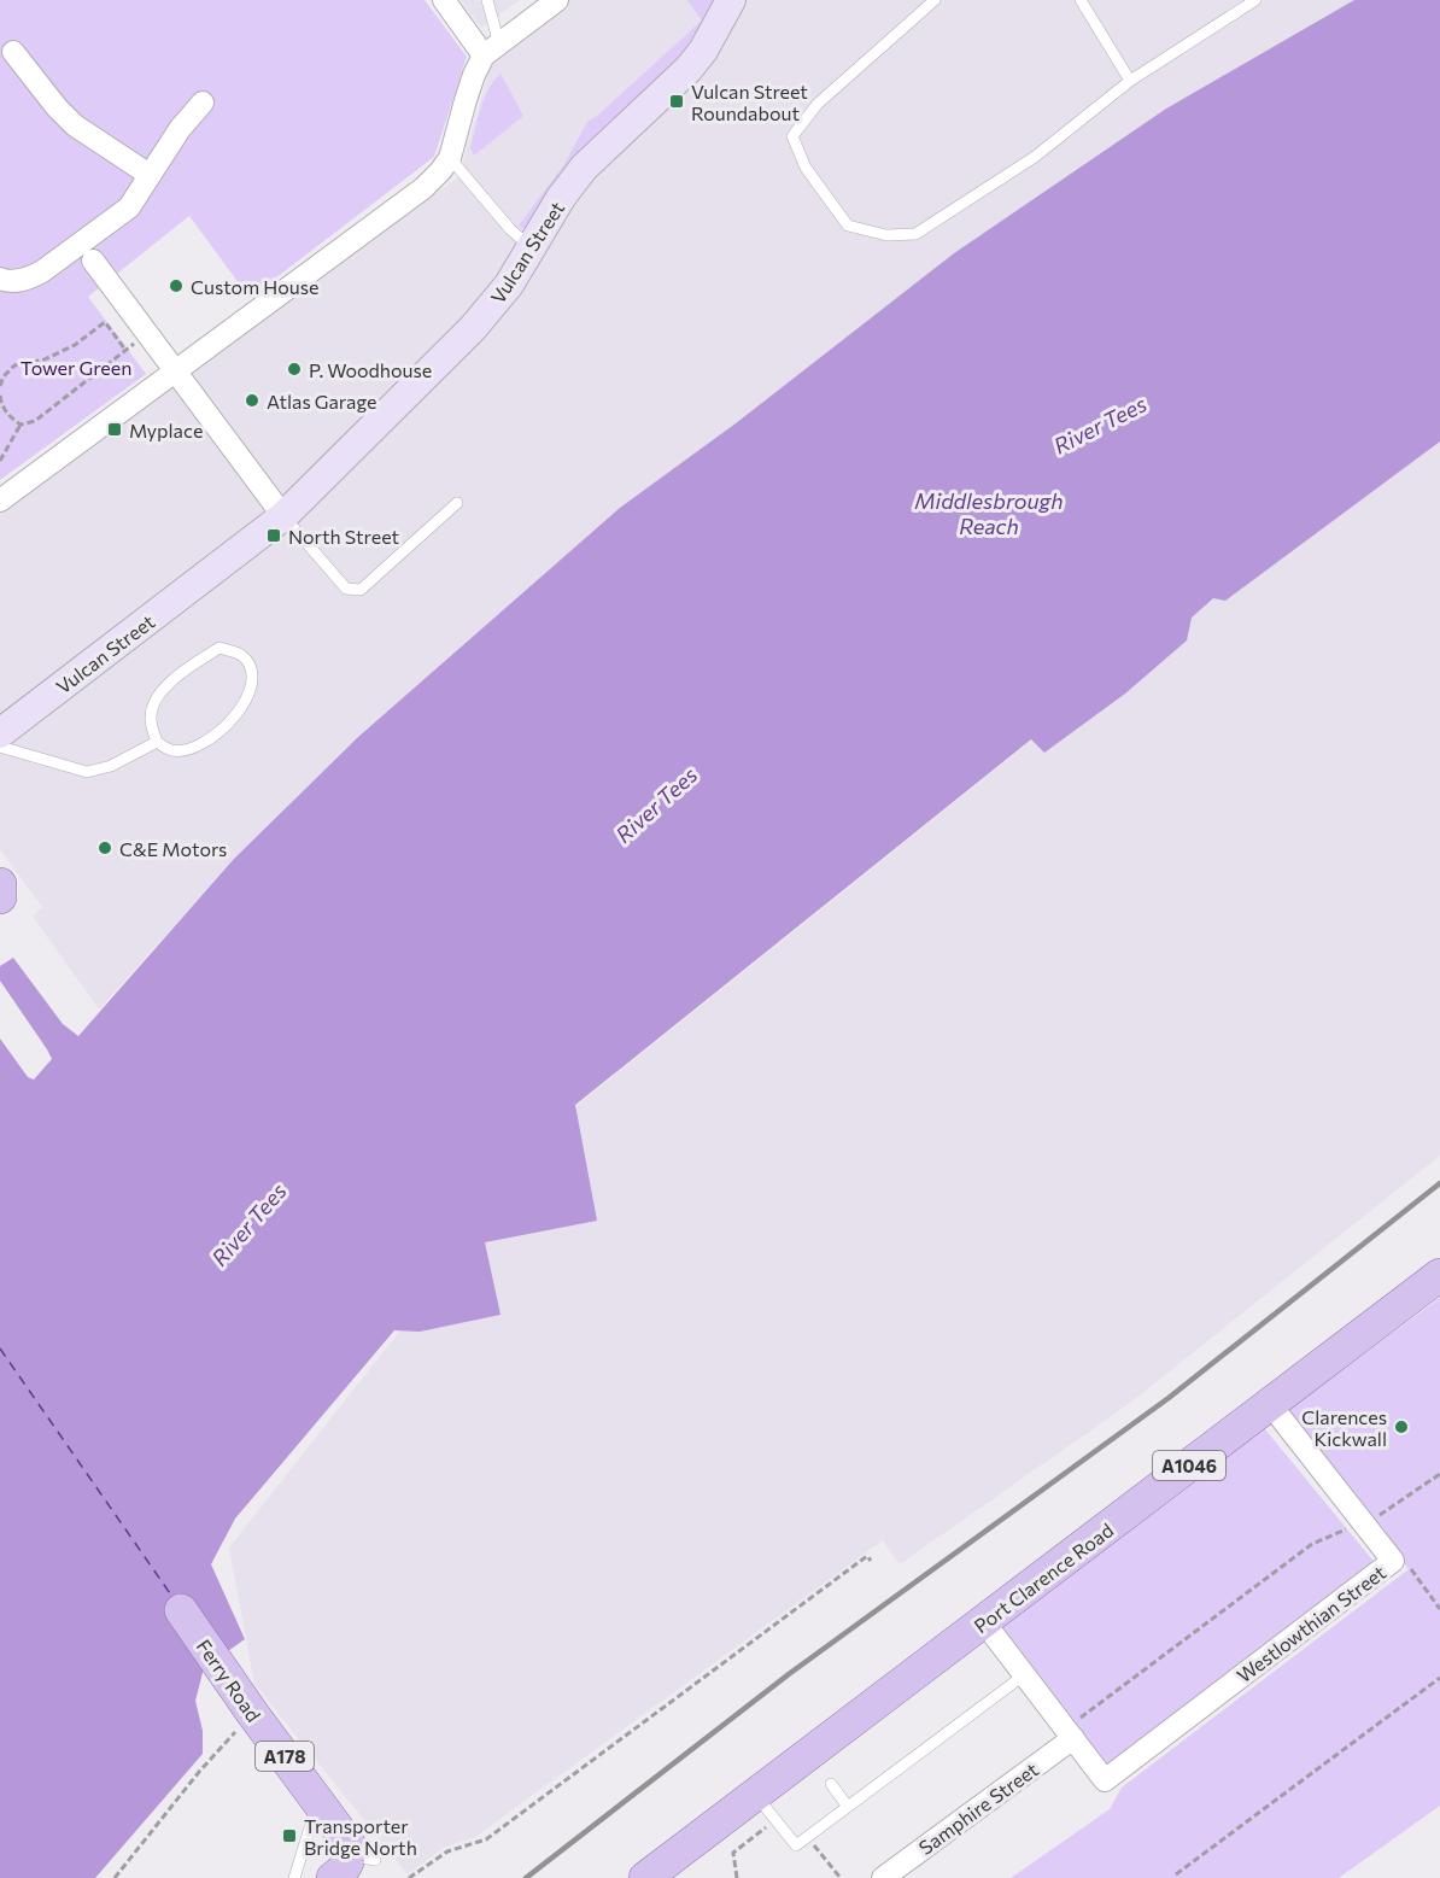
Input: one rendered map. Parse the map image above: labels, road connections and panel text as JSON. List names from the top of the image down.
{
  "streets": {
    "main road": [
      "A1046",
      "Port Clarence Road",
      "Ferry Road",
      "A178"
    ],
    "street": ["Vulcan Street", "Westlowthian Street", "Samphire Street"]
  },
  "crossings": [
    ["Port Clarence Road", "Westlowthian Street"],
    ["Westlowthian Street", "Samphire Street"]
  ],
  "water": ["River Tees", "Middlesbrough Reach"],
  "parks": ["Tower Green"],
  "places": {
    "transit": [
      "Vulcan Street Roundabout",
      "Myplace",
      "North Street",
      "Transporter Bridge North"
    ],
    "other": [
      "Custom House",
      "P. Woodhouse",
      "Atlas Garage",
      "C&E Motors",
      "Clarences Kickwall"
    ]
  }
}
